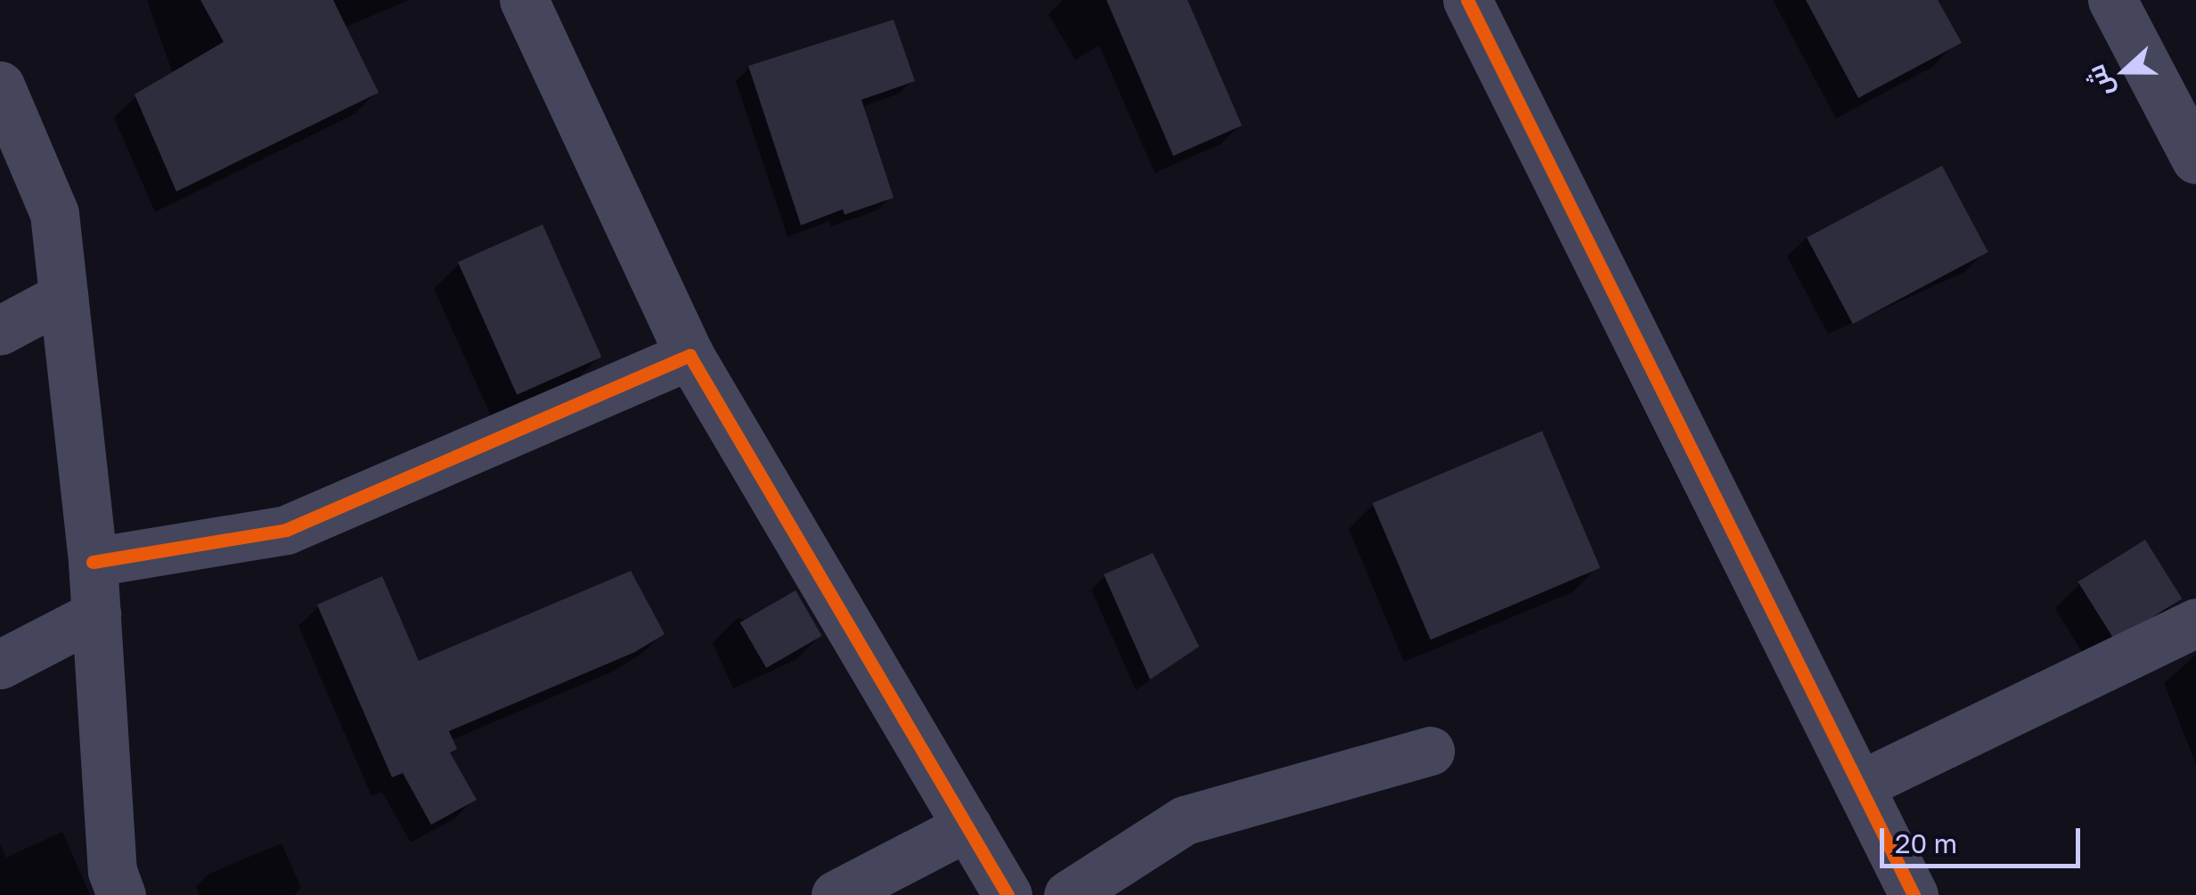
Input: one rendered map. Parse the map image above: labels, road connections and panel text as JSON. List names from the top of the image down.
{
  "scale_bar": "20 m",
  "north": "left"
}
